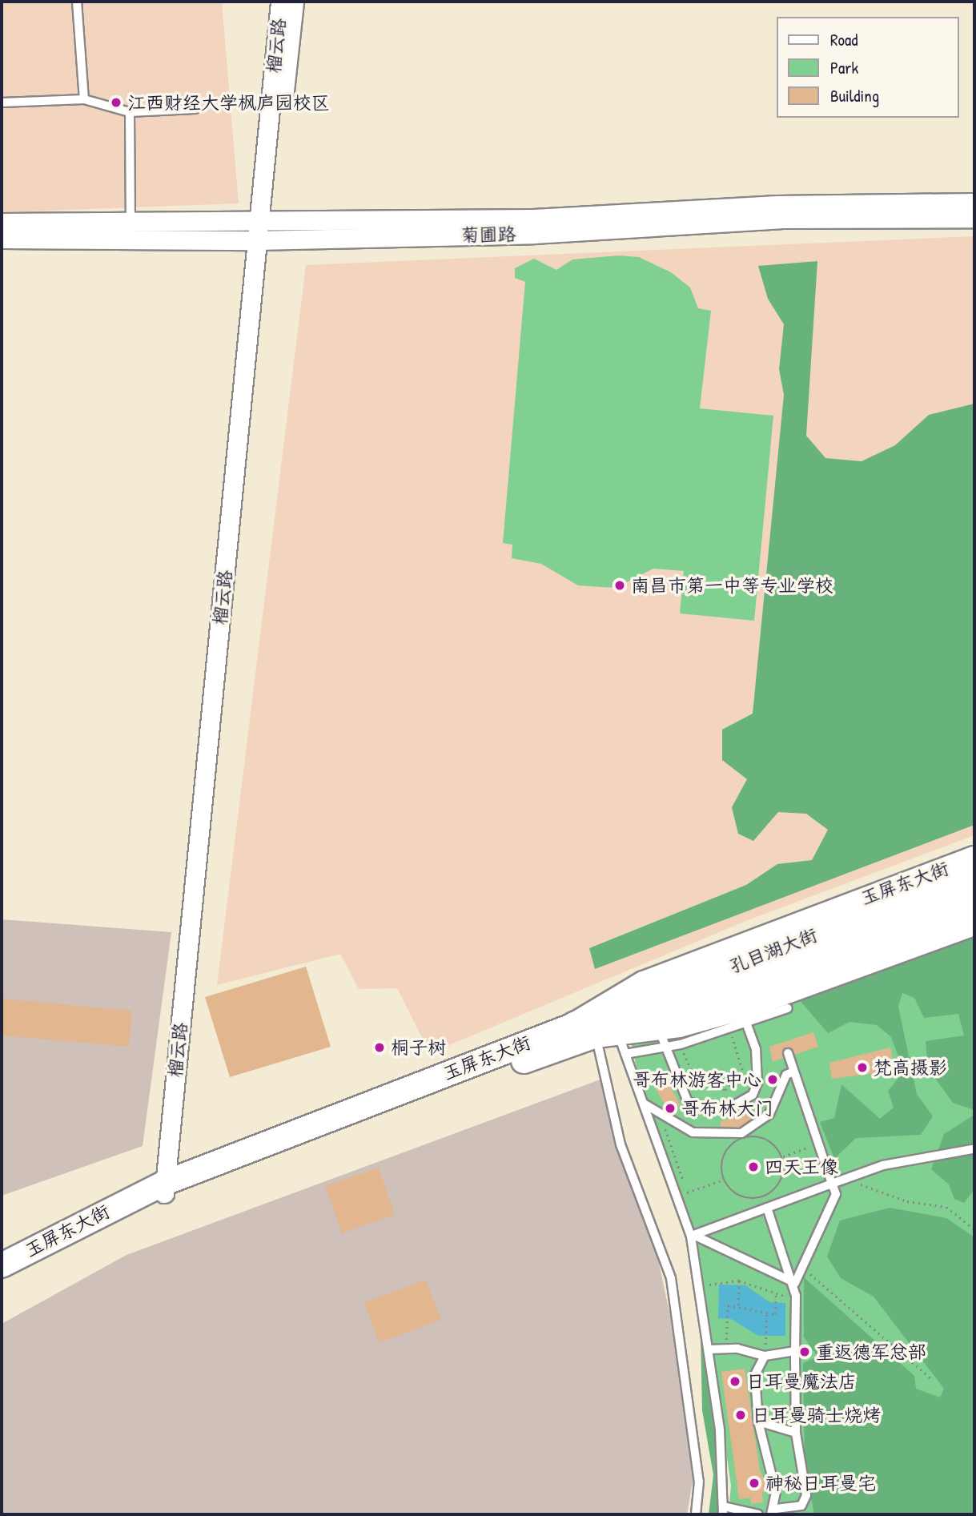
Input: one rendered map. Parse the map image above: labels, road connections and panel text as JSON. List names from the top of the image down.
{
  "streets": {
    "highway": ["孔目湖大街"],
    "main road": ["玉屏东大街"],
    "street": ["榴云路", "菊圃路"]
  },
  "crossings": [
    ["榴云路", "菊圃路"],
    ["榴云路", "玉屏东大街"],
    ["玉屏东大街", "孔目湖大街"]
  ],
  "places": [
    "江西财经大学枫庐园校区",
    "南昌市第一中等专业学校",
    "桐子树",
    "梵高摄影",
    "哥布林游客中心",
    "哥布林大门",
    "四天王像",
    "重返德军总部",
    "日耳曼魔法店",
    "日耳曼骑士烧烤",
    "神秘日耳曼宅"
  ],
  "legend": ["Road", "Park", "Building"]
}
